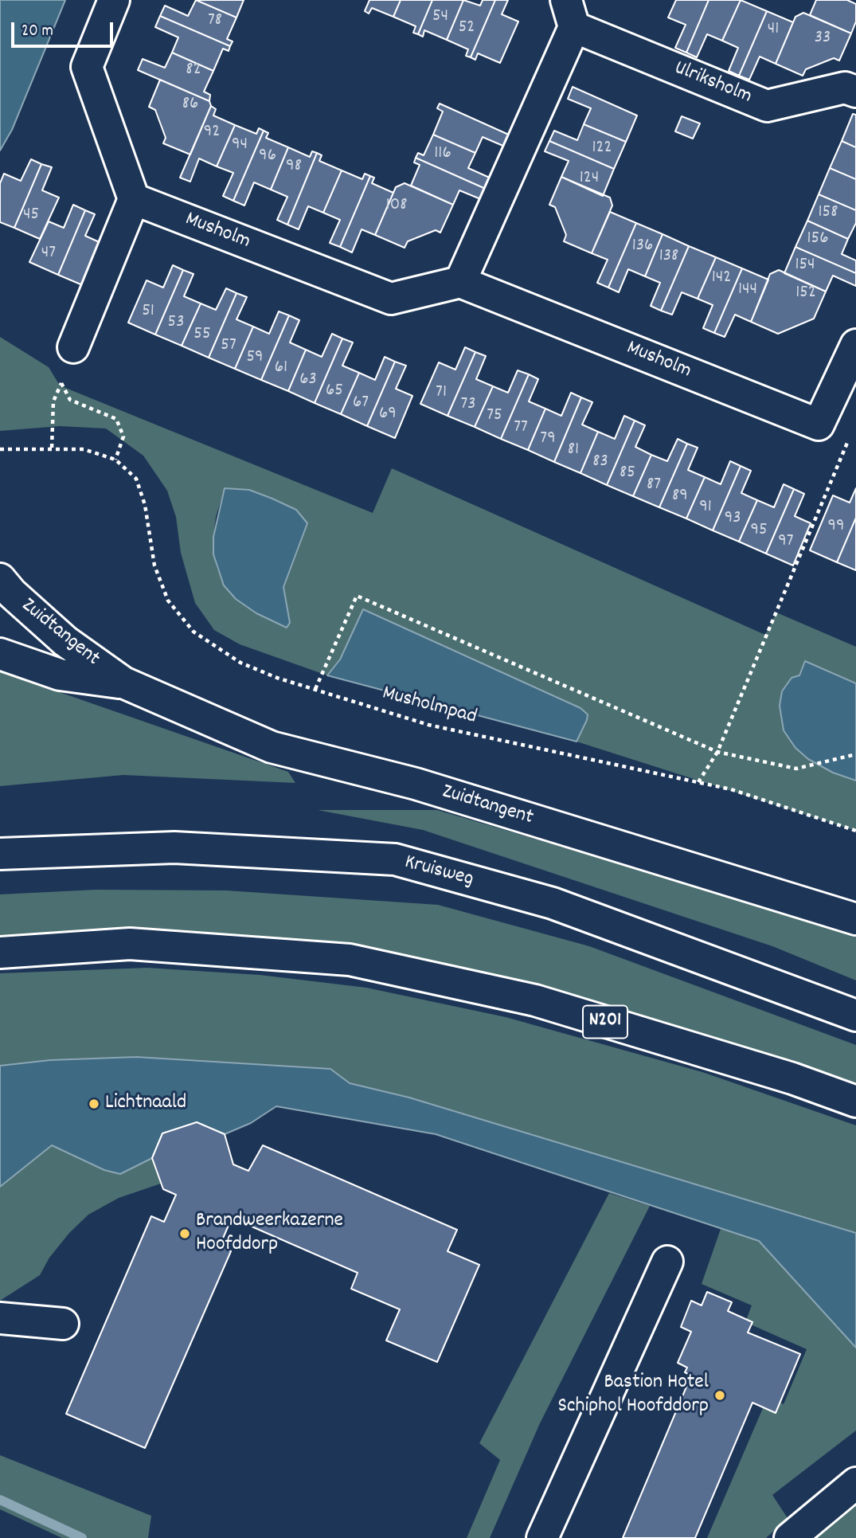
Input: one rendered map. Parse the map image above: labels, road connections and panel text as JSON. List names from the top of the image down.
{
  "streets": {
    "main road": [
      "Ulriksholm",
      "Musholm",
      "Zuidtangent",
      "Kruisweg",
      "N201"
    ],
    "path": ["Musholmpad"]
  },
  "places": ["Lichtnaald", "Brandweerkazerne Hoofddorp", "Bastion Hotel Schiphol Hoofddorp"],
  "house_numbers": [
    "54",
    "78",
    "52",
    "41",
    "33",
    "82",
    "86",
    "92",
    "94",
    "122",
    "116",
    "96",
    "98",
    "124",
    "108",
    "158",
    "45",
    "156",
    "136",
    "47",
    "138",
    "154",
    "142",
    "144",
    "152",
    "51",
    "53",
    "55",
    "57",
    "59",
    "61",
    "63",
    "65",
    "71",
    "67",
    "73",
    "69",
    "75",
    "77",
    "79",
    "81",
    "83",
    "85",
    "87",
    "89",
    "91",
    "93",
    "99",
    "95",
    "97"
  ],
  "scale_bar": "20 m"
}
